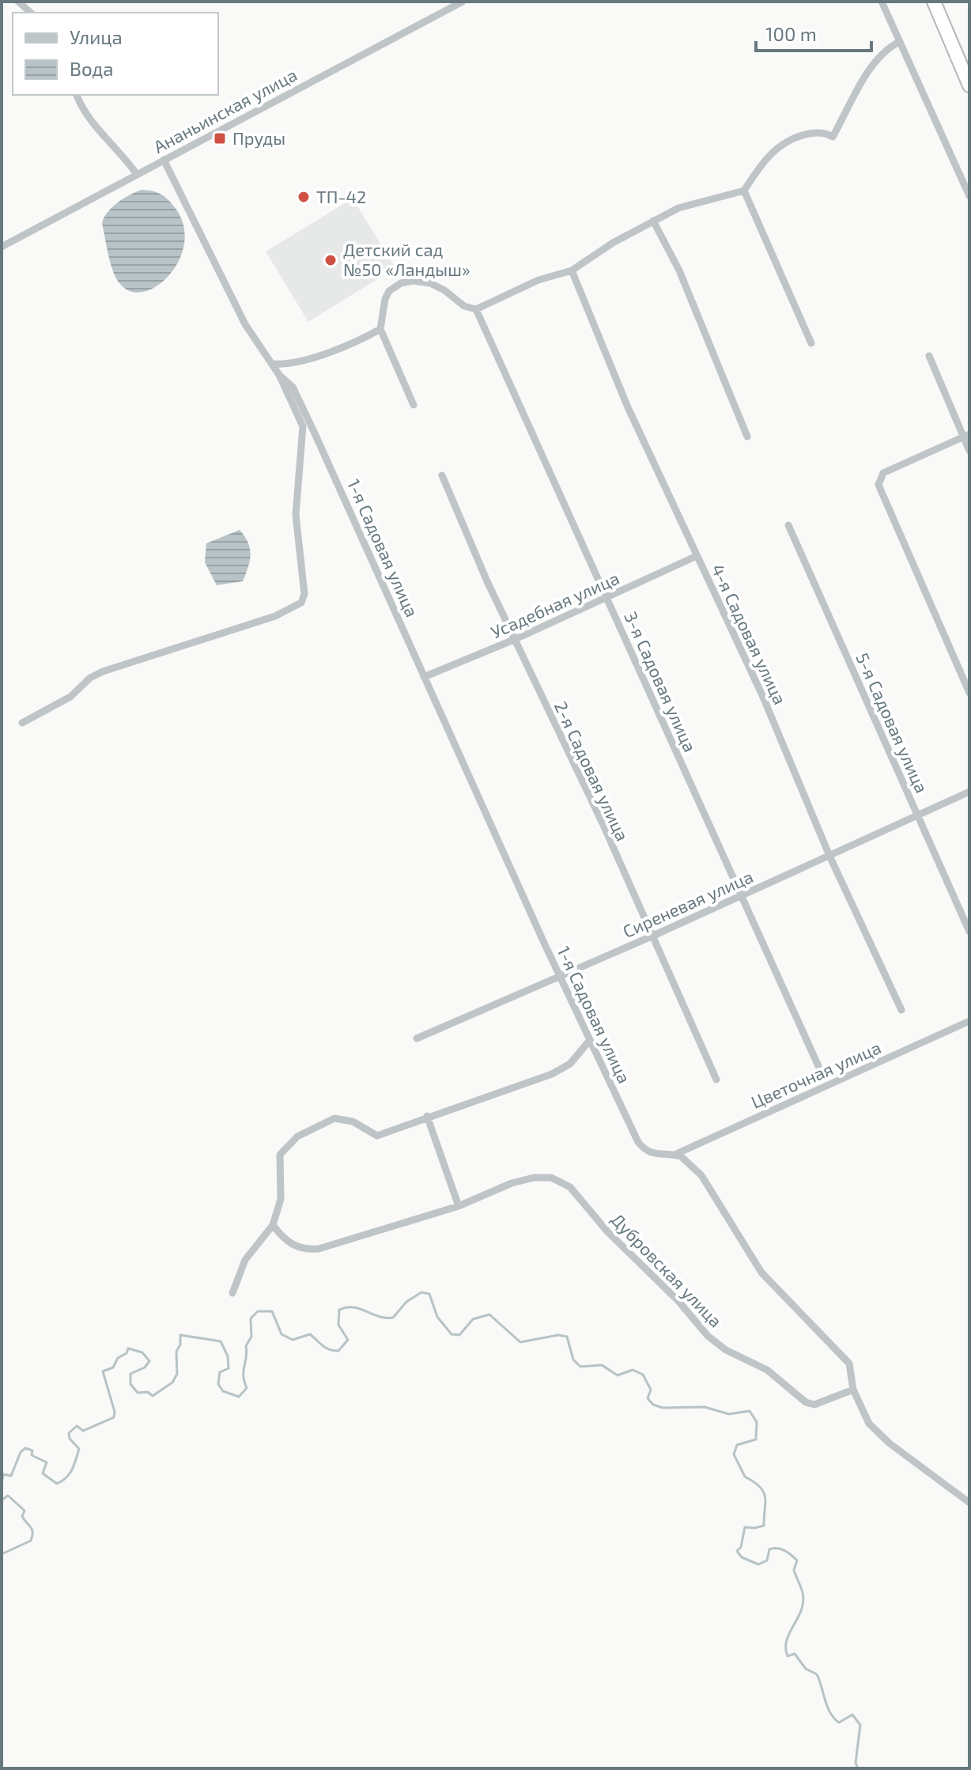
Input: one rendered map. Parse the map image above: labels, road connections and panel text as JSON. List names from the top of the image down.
{
  "streets": {
    "street": [
      "Ананьинская улица",
      "1-я Садовая улица",
      "Усадебная улица",
      "4-я Садовая улица",
      "3-я Садовая улица",
      "5-я Садовая улица",
      "2-я Садовая улица",
      "Сиреневая улица",
      "Цветочная улица",
      "Дубровская улица"
    ]
  },
  "crossings": [
    ["1-я Садовая улица", "Усадебная улица"],
    ["1-я Садовая улица", "Сиреневая улица"],
    ["1-я Садовая улица", "Цветочная улица"],
    ["1-я Садовая улица", "Дубровская улица"],
    ["Усадебная улица", "4-я Садовая улица"],
    ["Усадебная улица", "3-я Садовая улица"],
    ["Усадебная улица", "2-я Садовая улица"],
    ["4-я Садовая улица", "Сиреневая улица"],
    ["3-я Садовая улица", "Сиреневая улица"],
    ["5-я Садовая улица", "Сиреневая улица"],
    ["2-я Садовая улица", "Сиреневая улица"]
  ],
  "places": {
    "transit": ["Пруды"],
    "other": ["ТП-42", "Детский сад №50 «Ландыш»"]
  },
  "legend": ["Улица", "Вода"],
  "scale_bar": "100 m"
}
